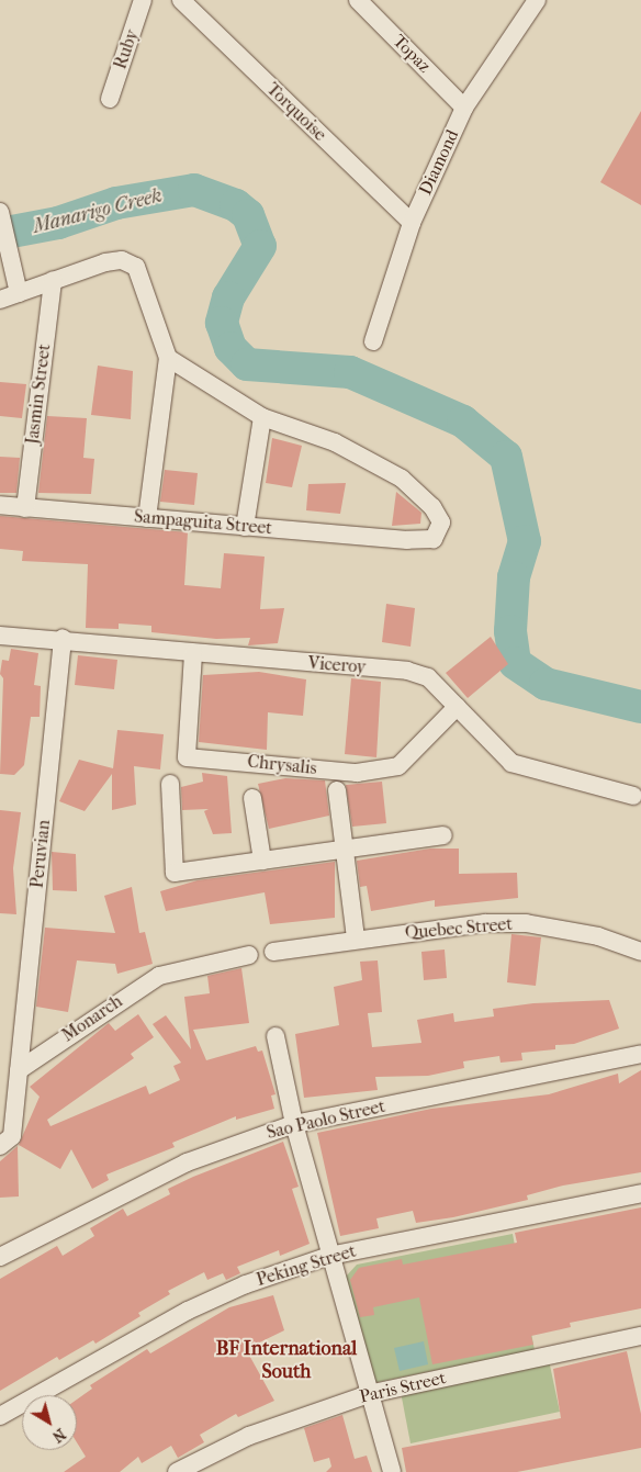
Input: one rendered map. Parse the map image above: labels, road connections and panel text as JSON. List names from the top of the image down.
{
  "streets": {
    "street": [
      "Ruby",
      "Topaz",
      "Torquoise",
      "Diamond",
      "Jasmin Street",
      "Sampaguita Street",
      "Viceroy",
      "Chrysalis",
      "Peruvian",
      "Quebec Street",
      "Monarch",
      "Sao Paolo Street",
      "Peking Street",
      "Paris Street"
    ]
  },
  "crossings": [
    ["Topaz", "Diamond"],
    ["Torquoise", "Diamond"],
    ["Jasmin Street", "Sampaguita Street"],
    ["Viceroy", "Chrysalis"],
    ["Viceroy", "Peruvian"],
    ["Peruvian", "Monarch"]
  ],
  "districts": ["BF International South"],
  "water": ["Manarigo Creek"],
  "north": "bottom right"
}
